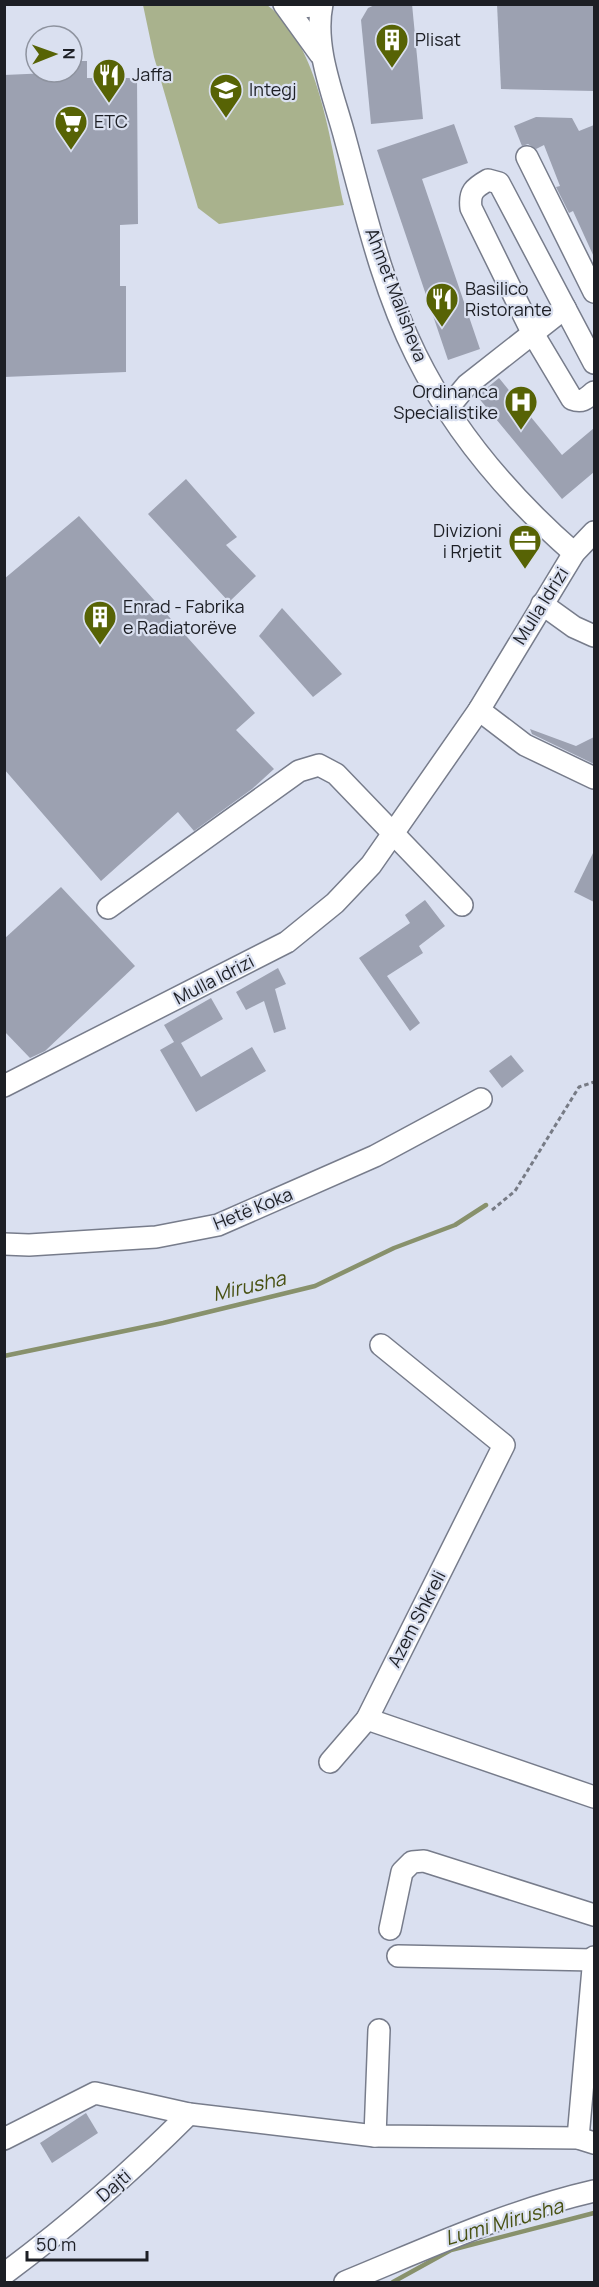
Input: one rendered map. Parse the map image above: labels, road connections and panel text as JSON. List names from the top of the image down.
{
  "streets": {
    "street": [
      "Ahmet Malisheva",
      "Mulla Idrizi",
      "Hetë Koka",
      "Azem Shkreli",
      "Dajti"
    ]
  },
  "crossings": [
    ["Ahmet Malisheva", "Mulla Idrizi"]
  ],
  "water": ["Mirusha", "Lumi Mirusha"],
  "places": {
    "building": ["Plisat", "Enrad - Fabrika e Radiatorëve"],
    "restaurant": ["Jaffa", "Basilico Ristorante"],
    "school or university": ["Integj"],
    "supermarket": ["ETC"],
    "hospital": ["Ordinanca Specialistike"],
    "office": ["Divizioni i Rrjetit"]
  },
  "scale_bar": "50 m",
  "north": "right"
}
